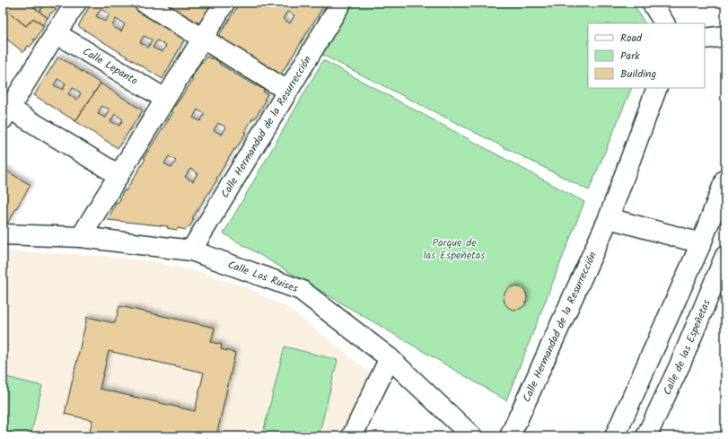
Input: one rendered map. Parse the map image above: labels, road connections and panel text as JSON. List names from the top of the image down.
{
  "streets": {
    "street": [
      "Calle Lepanto",
      "Calle Hermandad de la Resurrección",
      "Calle Los Ruises",
      "Calle de las Espeñetas"
    ]
  },
  "crossings": [
    ["Calle Hermandad de la Resurrección", "Calle Los Ruises"]
  ],
  "parks": ["Parque de las Espeñetas"],
  "legend": ["Road", "Park", "Building"]
}
